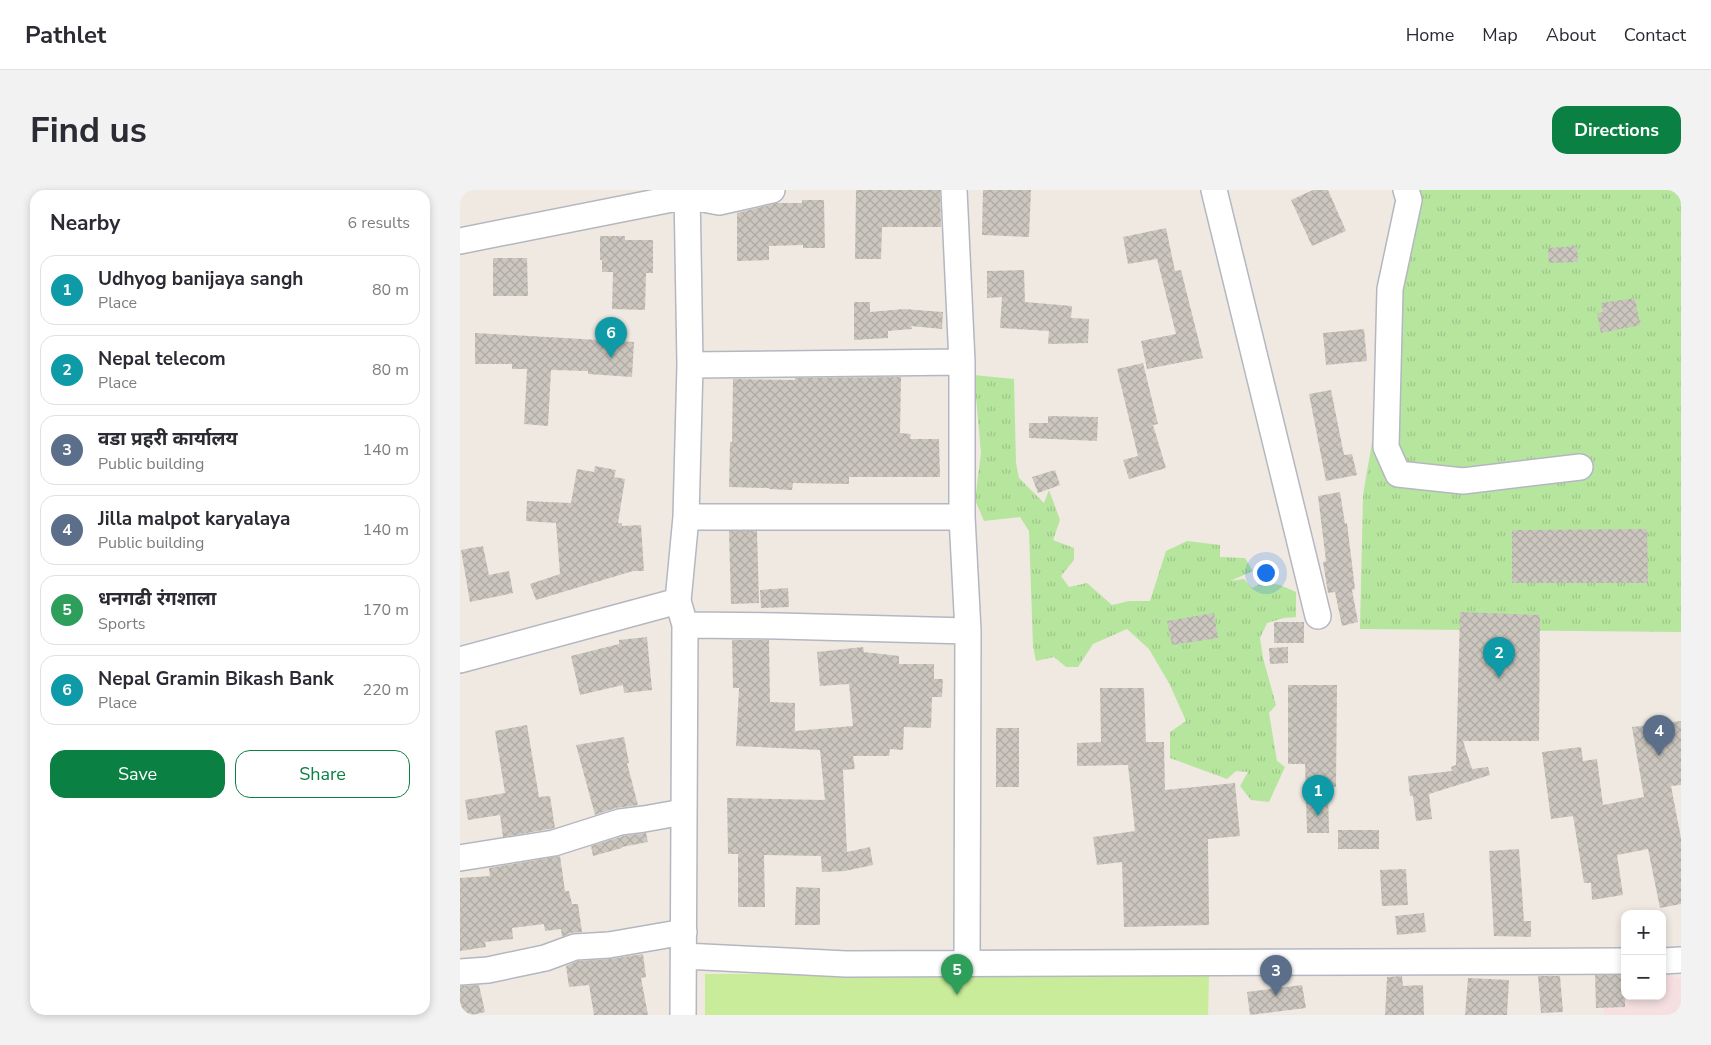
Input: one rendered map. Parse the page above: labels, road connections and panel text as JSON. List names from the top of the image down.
{
  "page": {
    "header": "Pathlet",
    "nav": [
      "Home",
      "Map",
      "About",
      "Contact"
    ],
    "buttons": [
      "Directions",
      ["Save", "Share"]
    ],
    "title": "Find us",
    "heading": ["Nearby", "6 results"],
    "list": [
      {
        "mark": "1",
        "name": "Udhyog banijaya sangh",
        "note": "Place",
        "value": "80 m"
      },
      {
        "mark": "2",
        "name": "Nepal telecom",
        "note": "Place",
        "value": "80 m"
      },
      {
        "mark": "3",
        "name": "वडा प्रहरी कार्यालय",
        "note": "Public building",
        "value": "140 m"
      },
      {
        "mark": "4",
        "name": "Jilla malpot karyalaya",
        "note": "Public building",
        "value": "140 m"
      },
      {
        "mark": "5",
        "name": "धनगढी रंगशाला",
        "note": "Sports",
        "value": "170 m"
      },
      {
        "mark": "6",
        "name": "Nepal Gramin Bikash Bank",
        "note": "Place",
        "value": "220 m"
      }
    ],
    "pins": [
      "6",
      "2",
      "4",
      "1",
      "5",
      "3"
    ],
    "map_buttons": ["+", "−"]
  }
}
